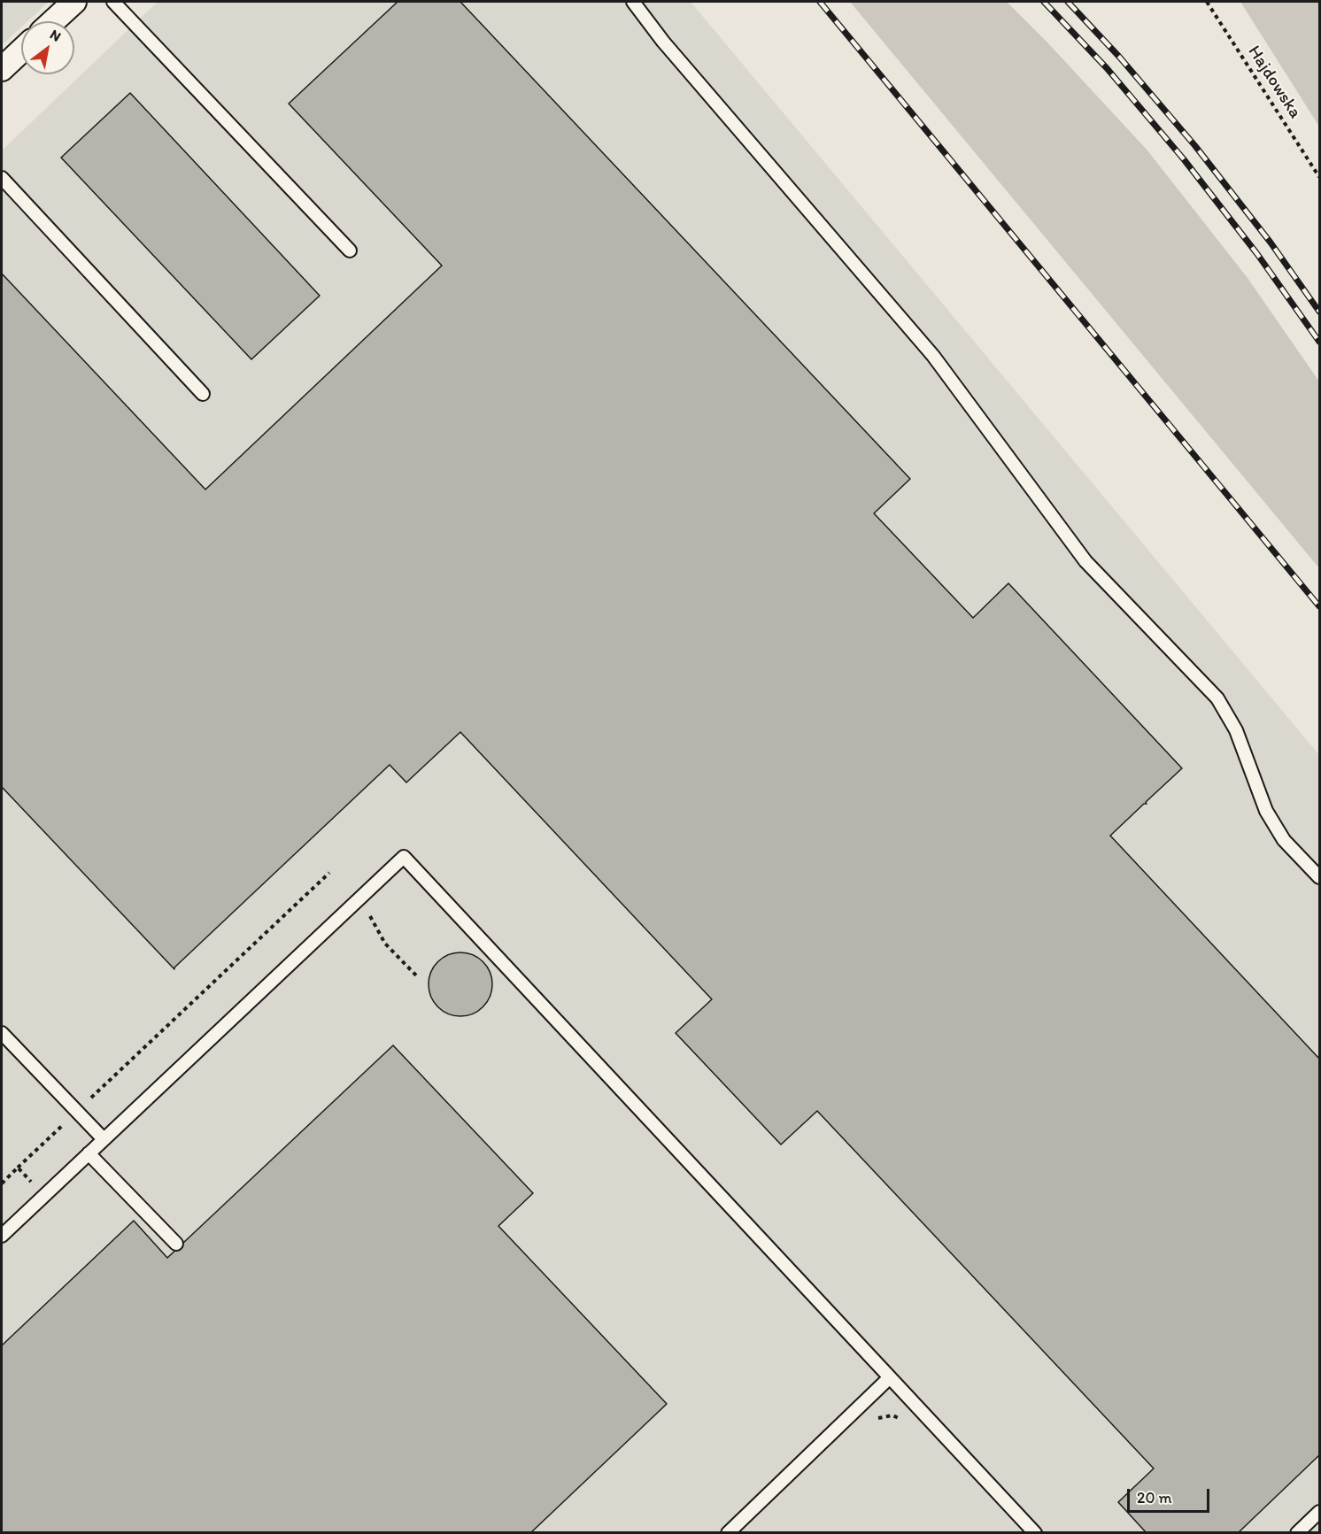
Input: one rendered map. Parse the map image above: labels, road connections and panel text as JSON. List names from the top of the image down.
{
  "streets": {
    "path": ["Hajdowska"]
  },
  "scale_bar": "20 m",
  "north": "top right"
}
